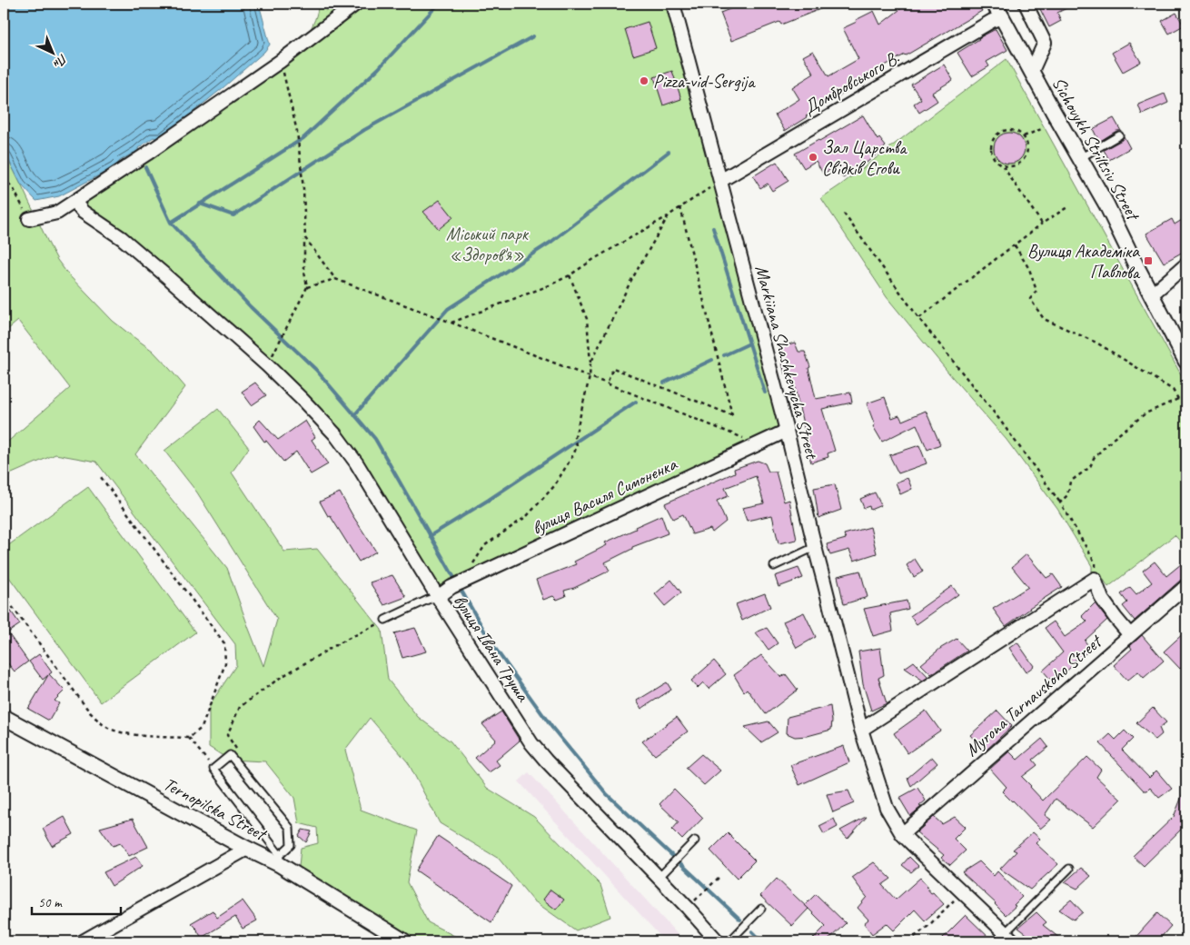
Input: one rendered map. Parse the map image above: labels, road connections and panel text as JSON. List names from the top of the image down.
{
  "streets": {
    "street": [
      "Домбровського В.",
      "Sichovykh Striltsiv Street",
      "Markiiana Shashkevycha Street",
      "вулиця Василя Симоненка",
      "вулиця Івана Труша",
      "Myrona Tarnavskoho Street",
      "Ternopilska Street"
    ]
  },
  "crossings": [
    ["Домбровського В.", "Sichovykh Striltsiv Street"],
    ["Домбровського В.", "Markiiana Shashkevycha Street"],
    ["Markiiana Shashkevycha Street", "вулиця Василя Симоненка"],
    ["Markiiana Shashkevycha Street", "Myrona Tarnavskoho Street"],
    ["вулиця Василя Симоненка", "вулиця Івана Труша"]
  ],
  "parks": ["Міський парк «Здоров'я»"],
  "places": {
    "other": ["Pizza-vid-Sergija", "Зал Царства Свідків Єгови"],
    "transit": ["Вулиця Академіка Павлова"]
  },
  "scale_bar": "50 m",
  "north": "bottom right"
}
